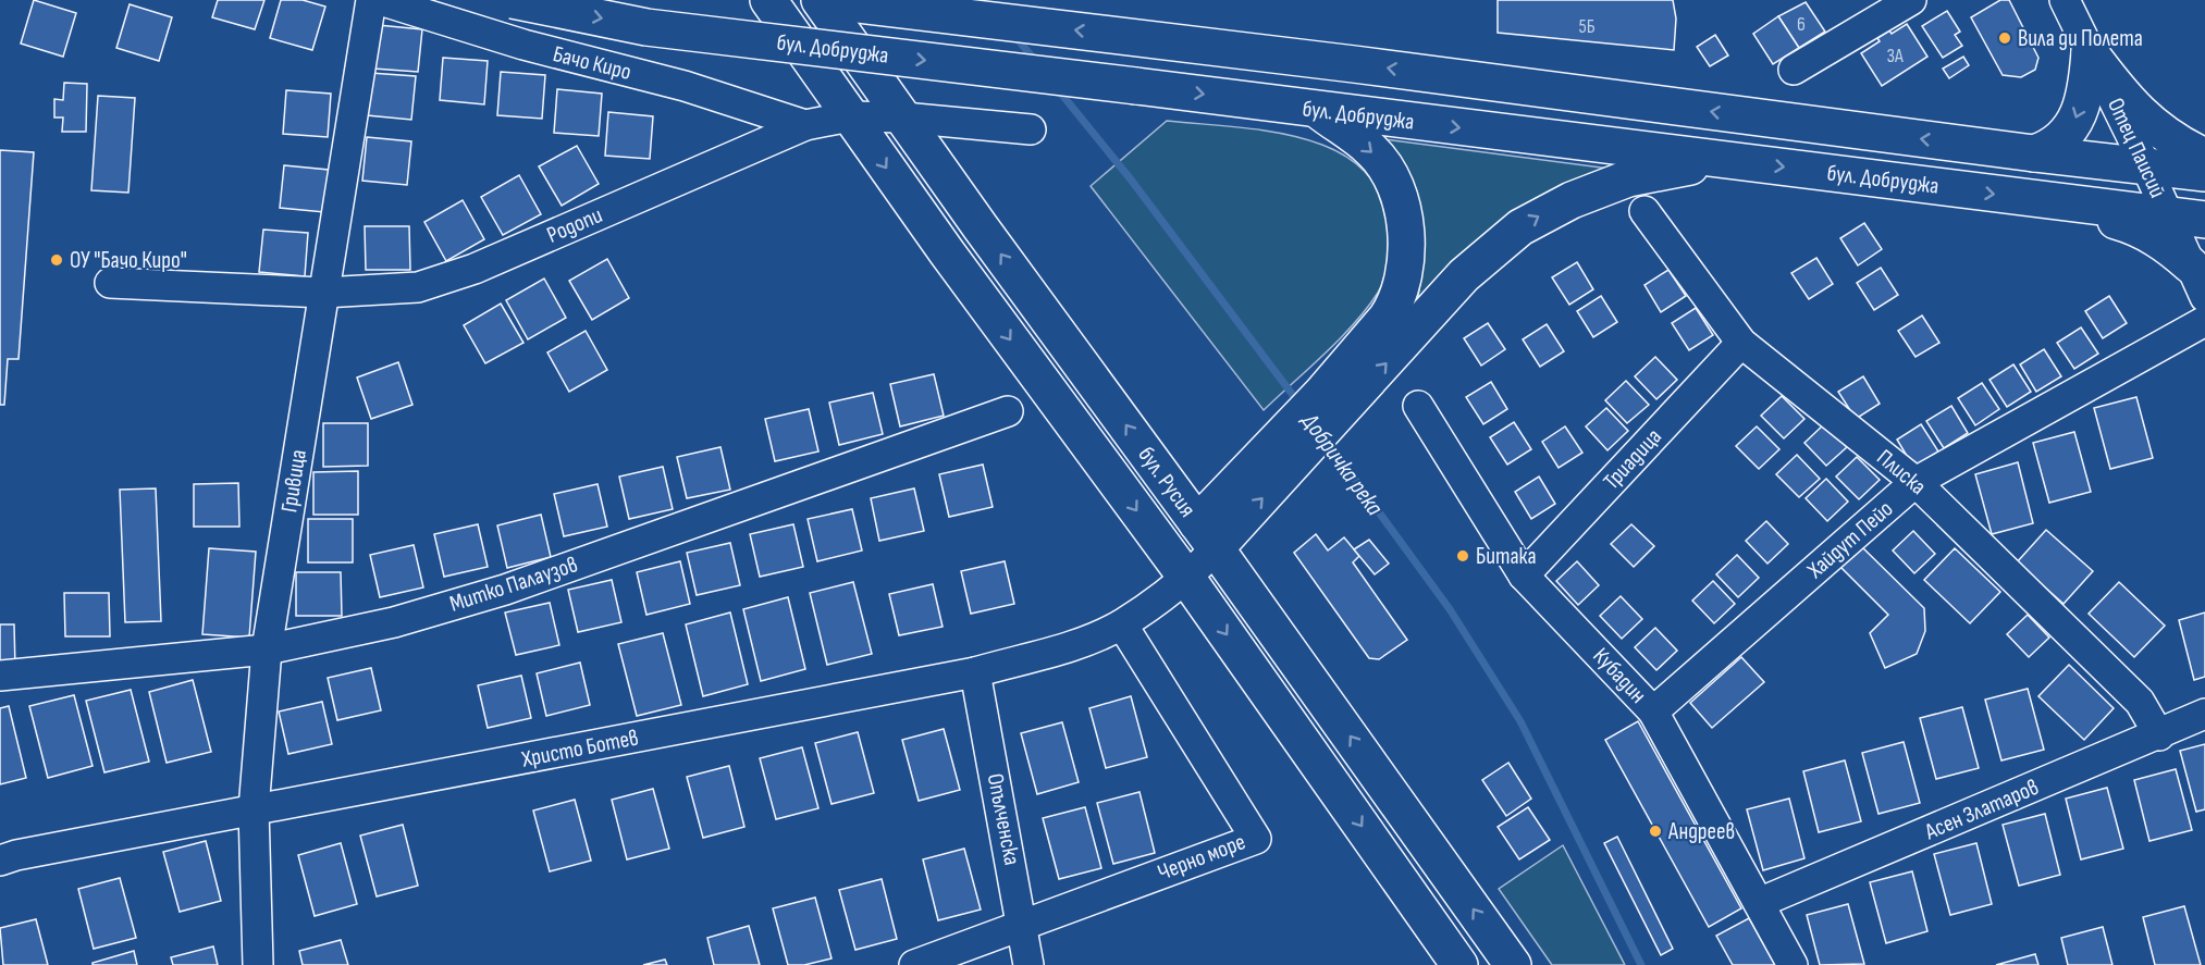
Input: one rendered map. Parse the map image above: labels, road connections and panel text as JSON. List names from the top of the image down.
{
  "streets": {
    "main road": ["бул. Добруджа", "бул. Русия"],
    "street": [
      "Бачо Киро",
      "Отец Паисий",
      "Родопи",
      "Триадица",
      "Плиска",
      "Гривица",
      "Хайдут Пейо",
      "Митко Палаузов",
      "Кубадин",
      "Христо Ботев",
      "Асен Златаров",
      "Опълченска",
      "Черно море"
    ]
  },
  "crossings": [
    ["бул. Добруджа", "Отец Паисий"],
    ["бул. Добруджа", "бул. Русия"],
    ["Бачо Киро", "Родопи"],
    ["Родопи", "Гривица"],
    ["Родопи", "бул. Русия"],
    ["Триадица", "Плиска"],
    ["Триадица", "Кубадин"],
    ["Плиска", "Хайдут Пейо"],
    ["Плиска", "Асен Златаров"],
    ["Гривица", "Митко Палаузов"],
    ["Гривица", "Христо Ботев"],
    ["бул. Русия", "Христо Ботев"],
    ["Хайдут Пейо", "Кубадин"],
    ["Кубадин", "Асен Златаров"],
    ["Христо Ботев", "Опълченска"],
    ["Христо Ботев", "Черно море"],
    ["Опълченска", "Черно море"]
  ],
  "water": ["Добричка река"],
  "places": [
    "Вила ди Полета",
    "ОУ \"Бачо Киро\"",
    "Битака",
    "Андреев"
  ],
  "house_numbers": ["6", "5Б", "3А"]
}
